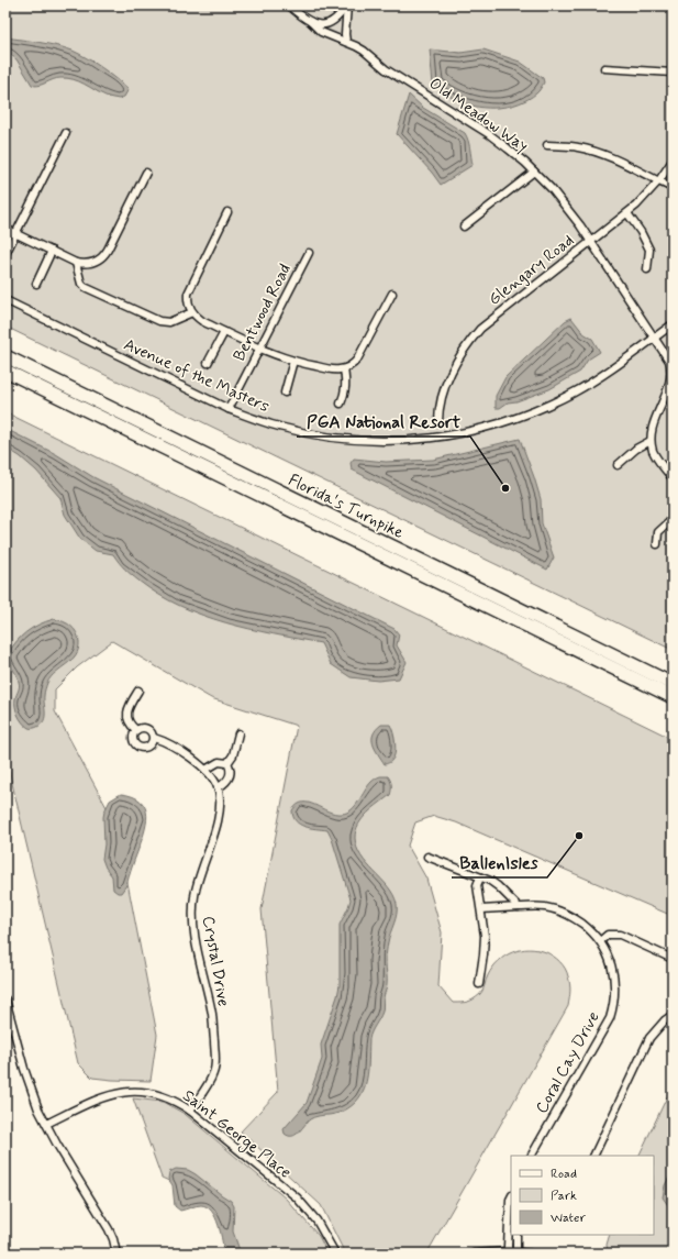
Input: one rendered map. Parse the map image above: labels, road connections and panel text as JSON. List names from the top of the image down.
{
  "streets": {
    "highway": ["Florida's Turnpike"],
    "street": [
      "Old Meadow Way",
      "Glengary Road",
      "Bentwood Road",
      "Avenue of the Masters",
      "Crystal Drive",
      "Coral Cay Drive",
      "Saint George Place"
    ]
  },
  "crossings": [
    ["Old Meadow Way", "Glengary Road"],
    ["Old Meadow Way", "Avenue of the Masters"],
    ["Bentwood Road", "Avenue of the Masters"],
    ["Crystal Drive", "Saint George Place"]
  ],
  "places": ["PGA National Resort", "BallenIsles"],
  "legend": ["Road", "Park", "Water"]
}
